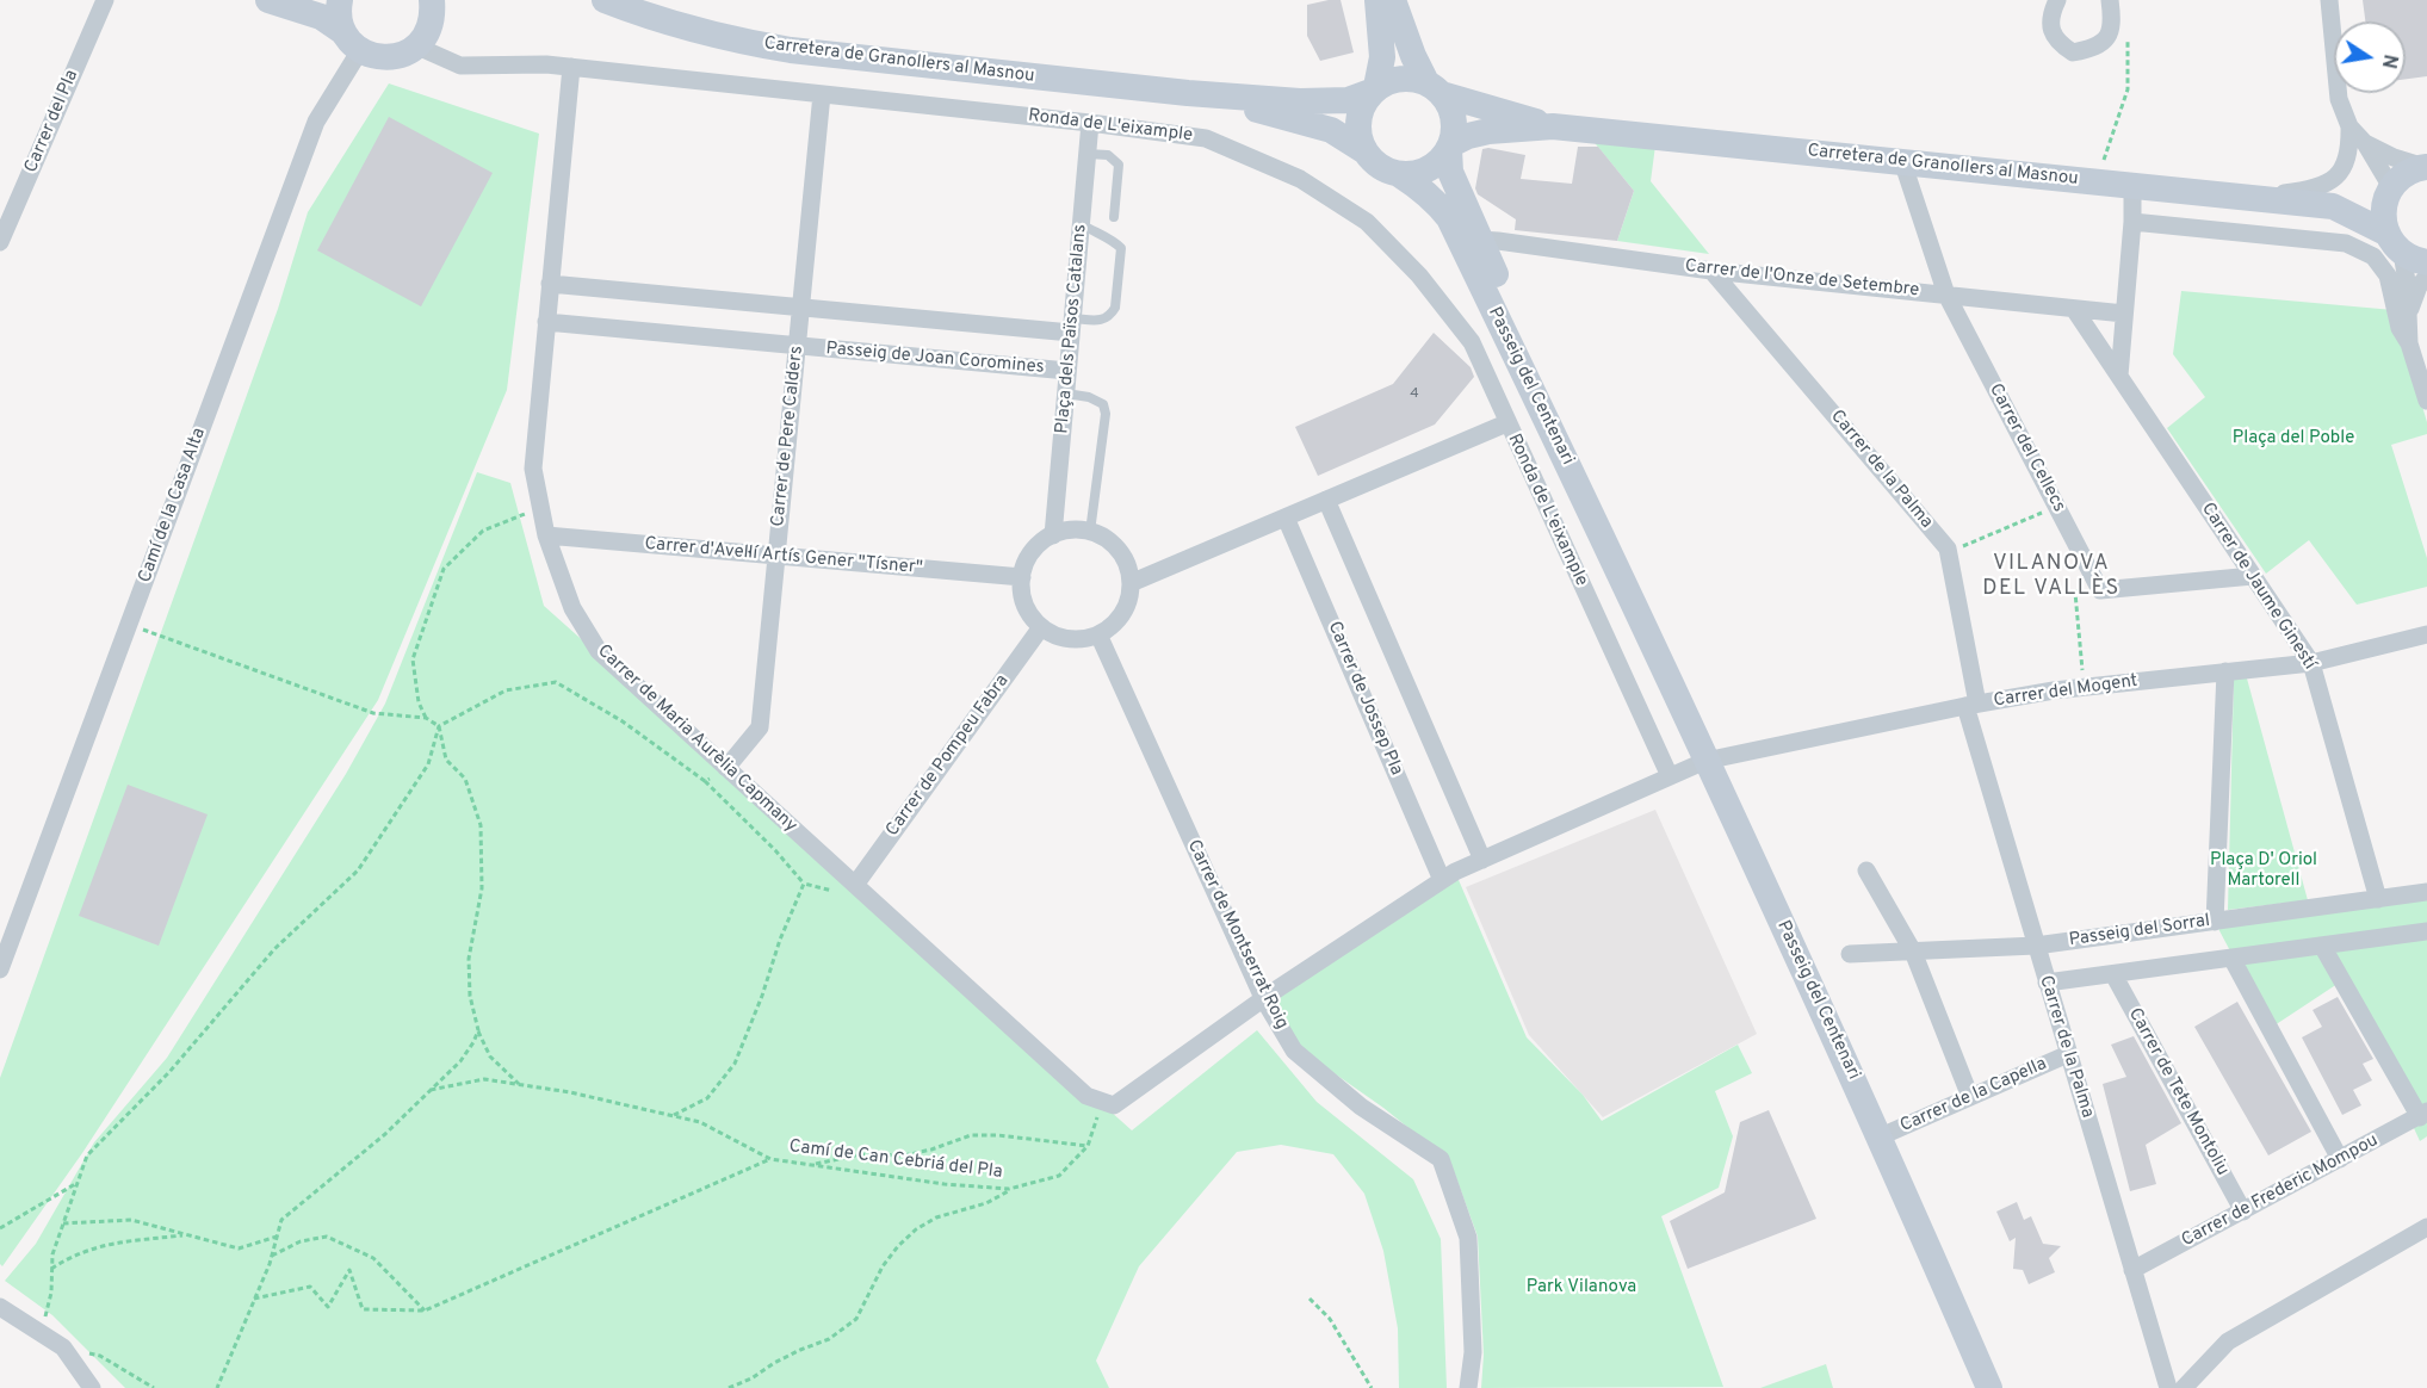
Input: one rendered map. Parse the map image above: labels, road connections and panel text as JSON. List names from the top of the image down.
{
  "streets": {
    "main road": ["Carretera de Granollers al Masnou", "Passeig del Centenari"],
    "street": [
      "Carrer del Pla",
      "Ronda de L'eixample",
      "Carrer de l'Onze de Setembre",
      "Plaça dels Països Catalans",
      "Passeig de Joan Coromines",
      "Carrer de Pere Calders",
      "Carrer del Cellecs",
      "Carrer de la Palma",
      "Camí de la Casa Alta",
      "Carrer d'Avel·lí Artís Gener \"Tísner\"",
      "Carrer de Jaume Ginestí",
      "Carrer del Mogent",
      "Carrer de Jossep Pla",
      "Carrer de Maria Aurèlia Capmany",
      "Carrer de Pompeu Fabra",
      "Passeig del Sorral",
      "Carrer de Montserrat Roig",
      "Carrer de Tete Montoliu",
      "Carrer de la Capella",
      "Carrer de Frederic Mompou"
    ],
    "path": ["Camí de Can Cebriá del Pla"]
  },
  "crossings": [
    ["Carretera de Granollers al Masnou", "Passeig del Centenari"],
    ["Carretera de Granollers al Masnou", "Carrer del Cellecs"],
    ["Ronda de L'eixample", "Plaça dels Països Catalans"],
    ["Ronda de L'eixample", "Carrer de Pere Calders"],
    ["Ronda de L'eixample", "Carrer del Mogent"],
    ["Ronda de L'eixample", "Carrer de Maria Aurèlia Capmany"],
    ["Carrer de l'Onze de Setembre", "Passeig del Centenari"],
    ["Carrer de l'Onze de Setembre", "Carrer del Cellecs"],
    ["Carrer de l'Onze de Setembre", "Carrer de la Palma"],
    ["Carrer de l'Onze de Setembre", "Carrer de Jaume Ginestí"],
    ["Plaça dels Països Catalans", "Passeig de Joan Coromines"],
    ["Plaça dels Països Catalans", "Carrer d'Avel·lí Artís Gener \"Tísner\""],
    ["Plaça dels Països Catalans", "Carrer de Pompeu Fabra"],
    ["Plaça dels Països Catalans", "Carrer de Montserrat Roig"],
    ["Passeig de Joan Coromines", "Carrer de Pere Calders"],
    ["Passeig de Joan Coromines", "Carrer de Maria Aurèlia Capmany"],
    ["Passeig del Centenari", "Carrer del Mogent"],
    ["Passeig del Centenari", "Carrer de la Capella"],
    ["Carrer de Pere Calders", "Carrer d'Avel·lí Artís Gener \"Tísner\""],
    ["Carrer de Pere Calders", "Carrer de Maria Aurèlia Capmany"],
    ["Carrer de la Palma", "Carrer del Mogent"],
    ["Carrer de la Palma", "Passeig del Sorral"],
    ["Carrer de la Palma", "Carrer de la Capella"],
    ["Carrer de la Palma", "Carrer de Frederic Mompou"],
    ["Carrer d'Avel·lí Artís Gener \"Tísner\"", "Carrer de Maria Aurèlia Capmany"],
    ["Carrer d'Avel·lí Artís Gener \"Tísner\"", "Carrer de Pompeu Fabra"],
    ["Carrer d'Avel·lí Artís Gener \"Tísner\"", "Carrer de Montserrat Roig"],
    ["Carrer de Jaume Ginestí", "Carrer del Mogent"],
    ["Carrer de Jaume Ginestí", "Passeig del Sorral"],
    ["Carrer del Mogent", "Carrer de Jossep Pla"],
    ["Carrer del Mogent", "Carrer de Maria Aurèlia Capmany"],
    ["Carrer del Mogent", "Carrer de Montserrat Roig"],
    ["Carrer del Mogent", "Camí de Can Cebriá del Pla"],
    ["Carrer de Maria Aurèlia Capmany", "Carrer de Pompeu Fabra"],
    ["Carrer de Maria Aurèlia Capmany", "Camí de Can Cebriá del Pla"],
    ["Carrer de Pompeu Fabra", "Carrer de Montserrat Roig"],
    ["Carrer de Tete Montoliu", "Carrer de Frederic Mompou"]
  ],
  "districts": ["VILANOVA DEL VALLÈS"],
  "parks": ["Plaça del Poble", "Plaça D' Oriol Martorell", "Park Vilanova"],
  "house_numbers": ["4"],
  "north": "right"
}
